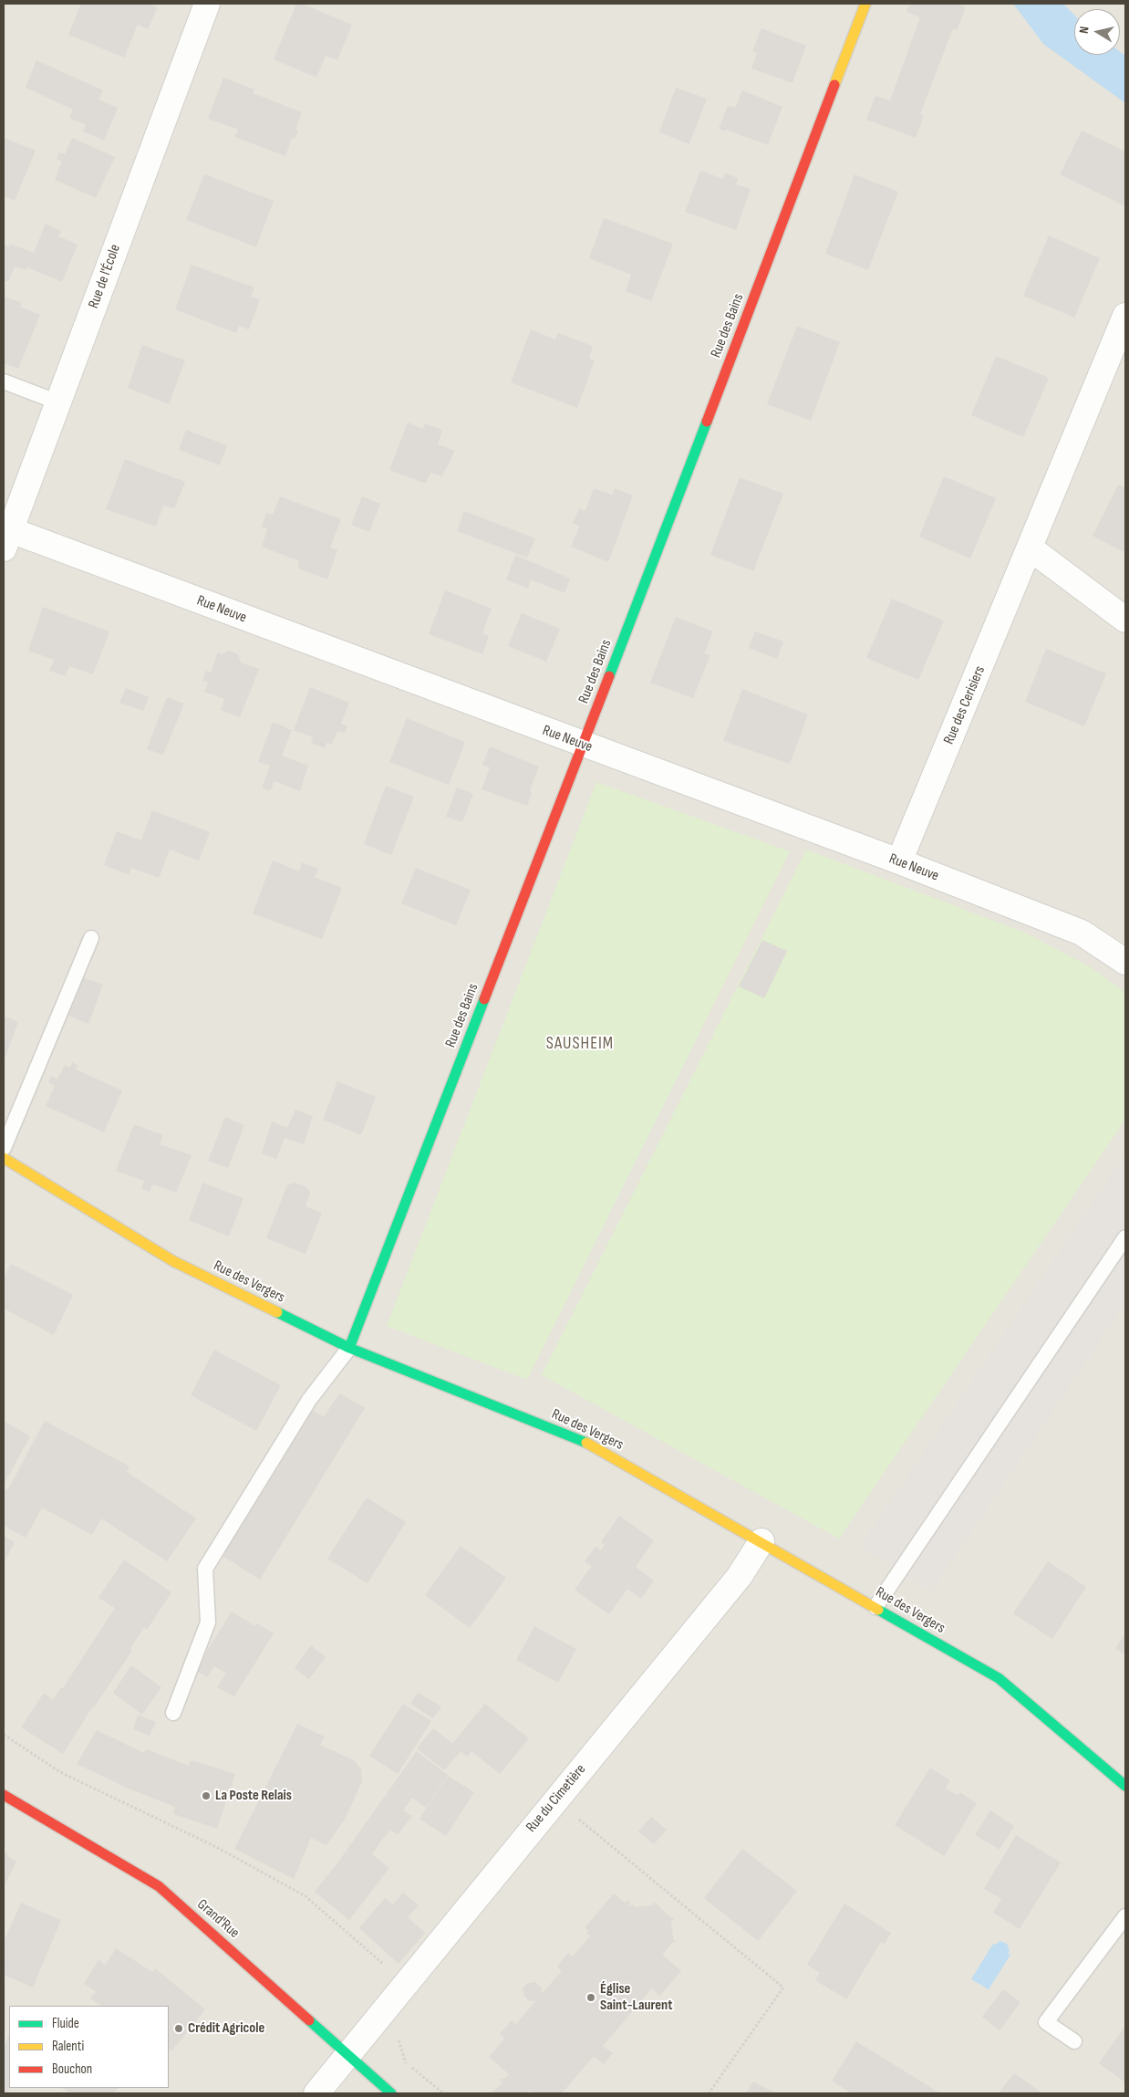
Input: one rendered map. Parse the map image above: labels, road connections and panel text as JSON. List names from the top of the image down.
{
  "streets": {
    "street": [
      "Rue de l'École",
      "Rue des Bains",
      "Rue Neuve",
      "Rue des Cerisiers",
      "Rue des Vergers",
      "Rue du Cimetière",
      "Grand'Rue"
    ]
  },
  "crossings": [
    ["Rue de l'École", "Rue Neuve"],
    ["Rue des Bains", "Rue Neuve"],
    ["Rue des Bains", "Rue des Vergers"],
    ["Rue Neuve", "Rue des Cerisiers"],
    ["Rue des Vergers", "Rue du Cimetière"],
    ["Rue du Cimetière", "Grand'Rue"]
  ],
  "districts": ["SAUSHEIM"],
  "places": ["La Poste Relais", "Église Saint-Laurent", "Crédit Agricole"],
  "legend": ["Fluide", "Ralenti", "Bouchon"],
  "north": "left"
}
